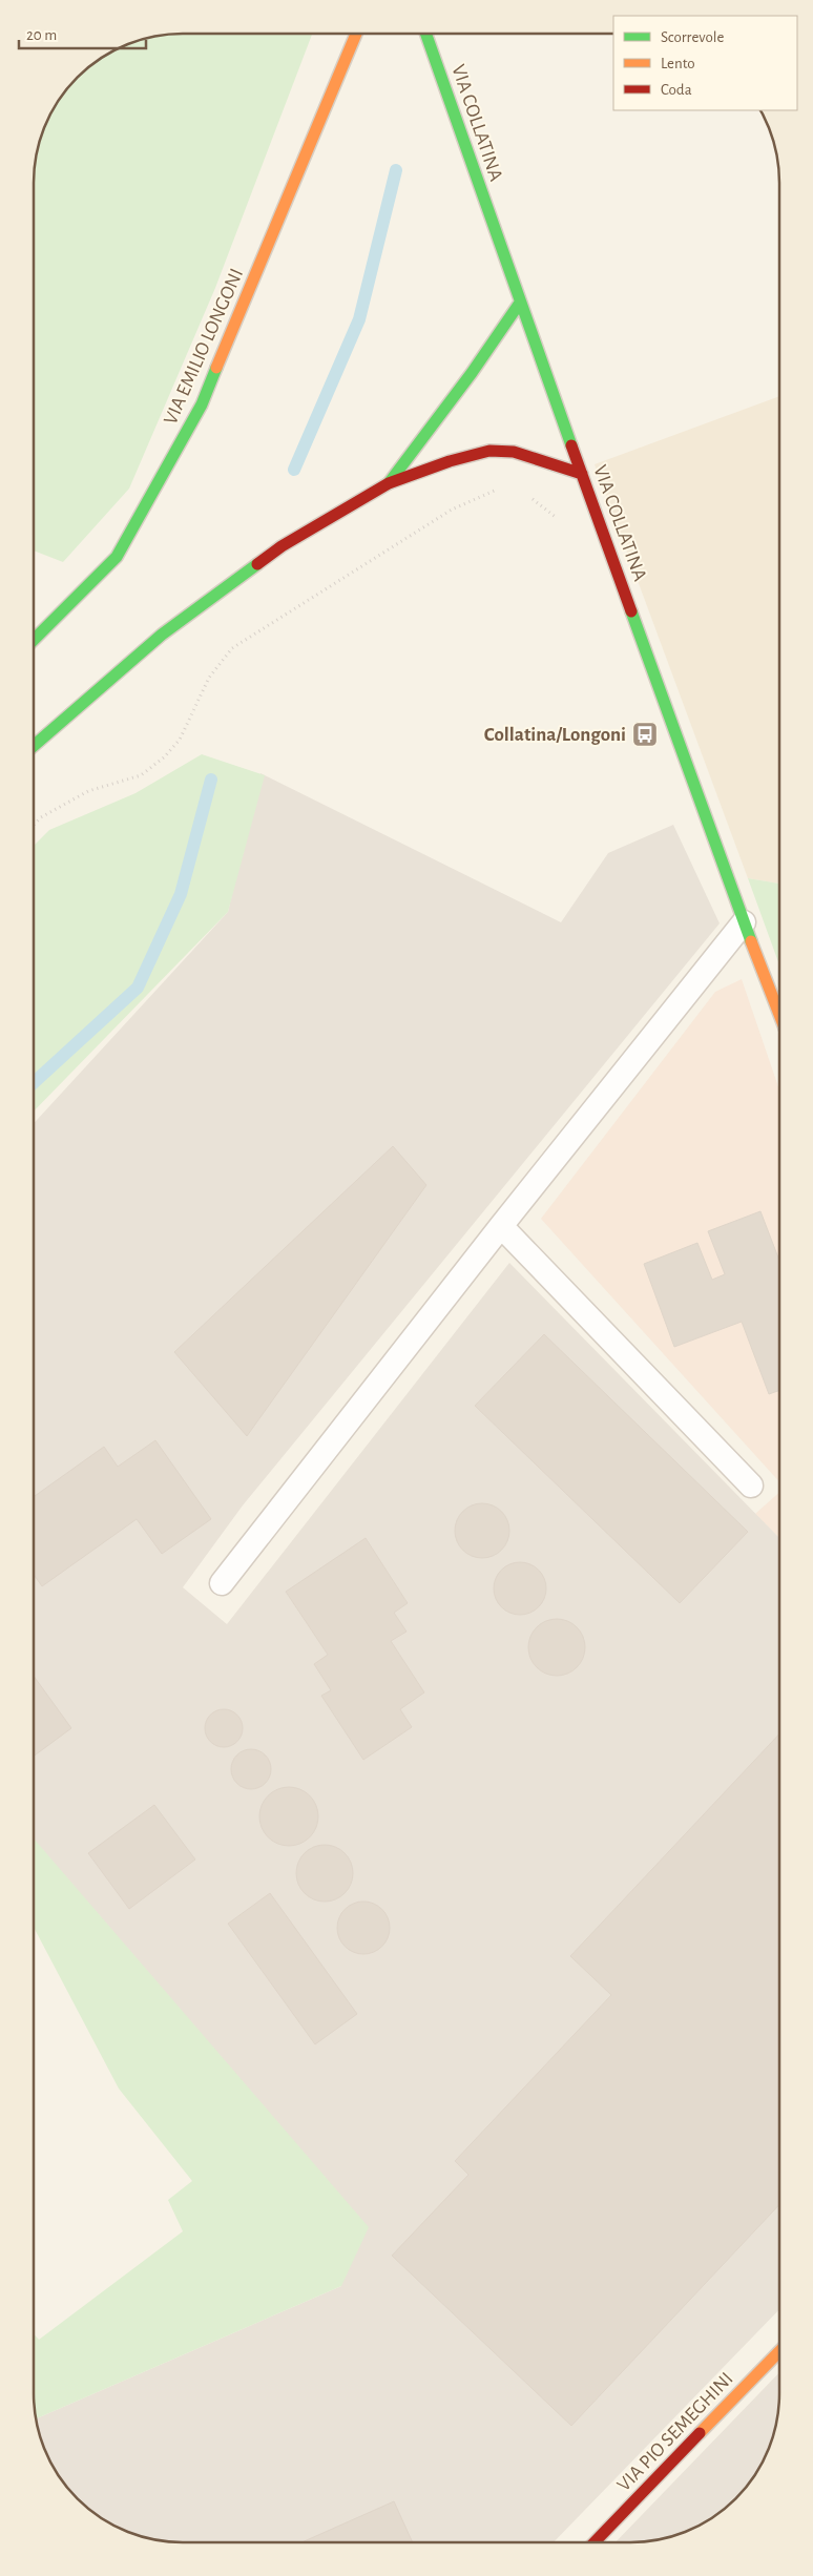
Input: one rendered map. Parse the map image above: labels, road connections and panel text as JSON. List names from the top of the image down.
{
  "streets": {
    "street": ["VIA COLLATINA", "VIA EMILIO LONGONI", "VIA PIO SEMEGHINI"]
  },
  "places": {
    "bus stop": ["Collatina/Longoni"]
  },
  "legend": ["Scorrevole", "Lento", "Coda"],
  "scale_bar": "20 m"
}
